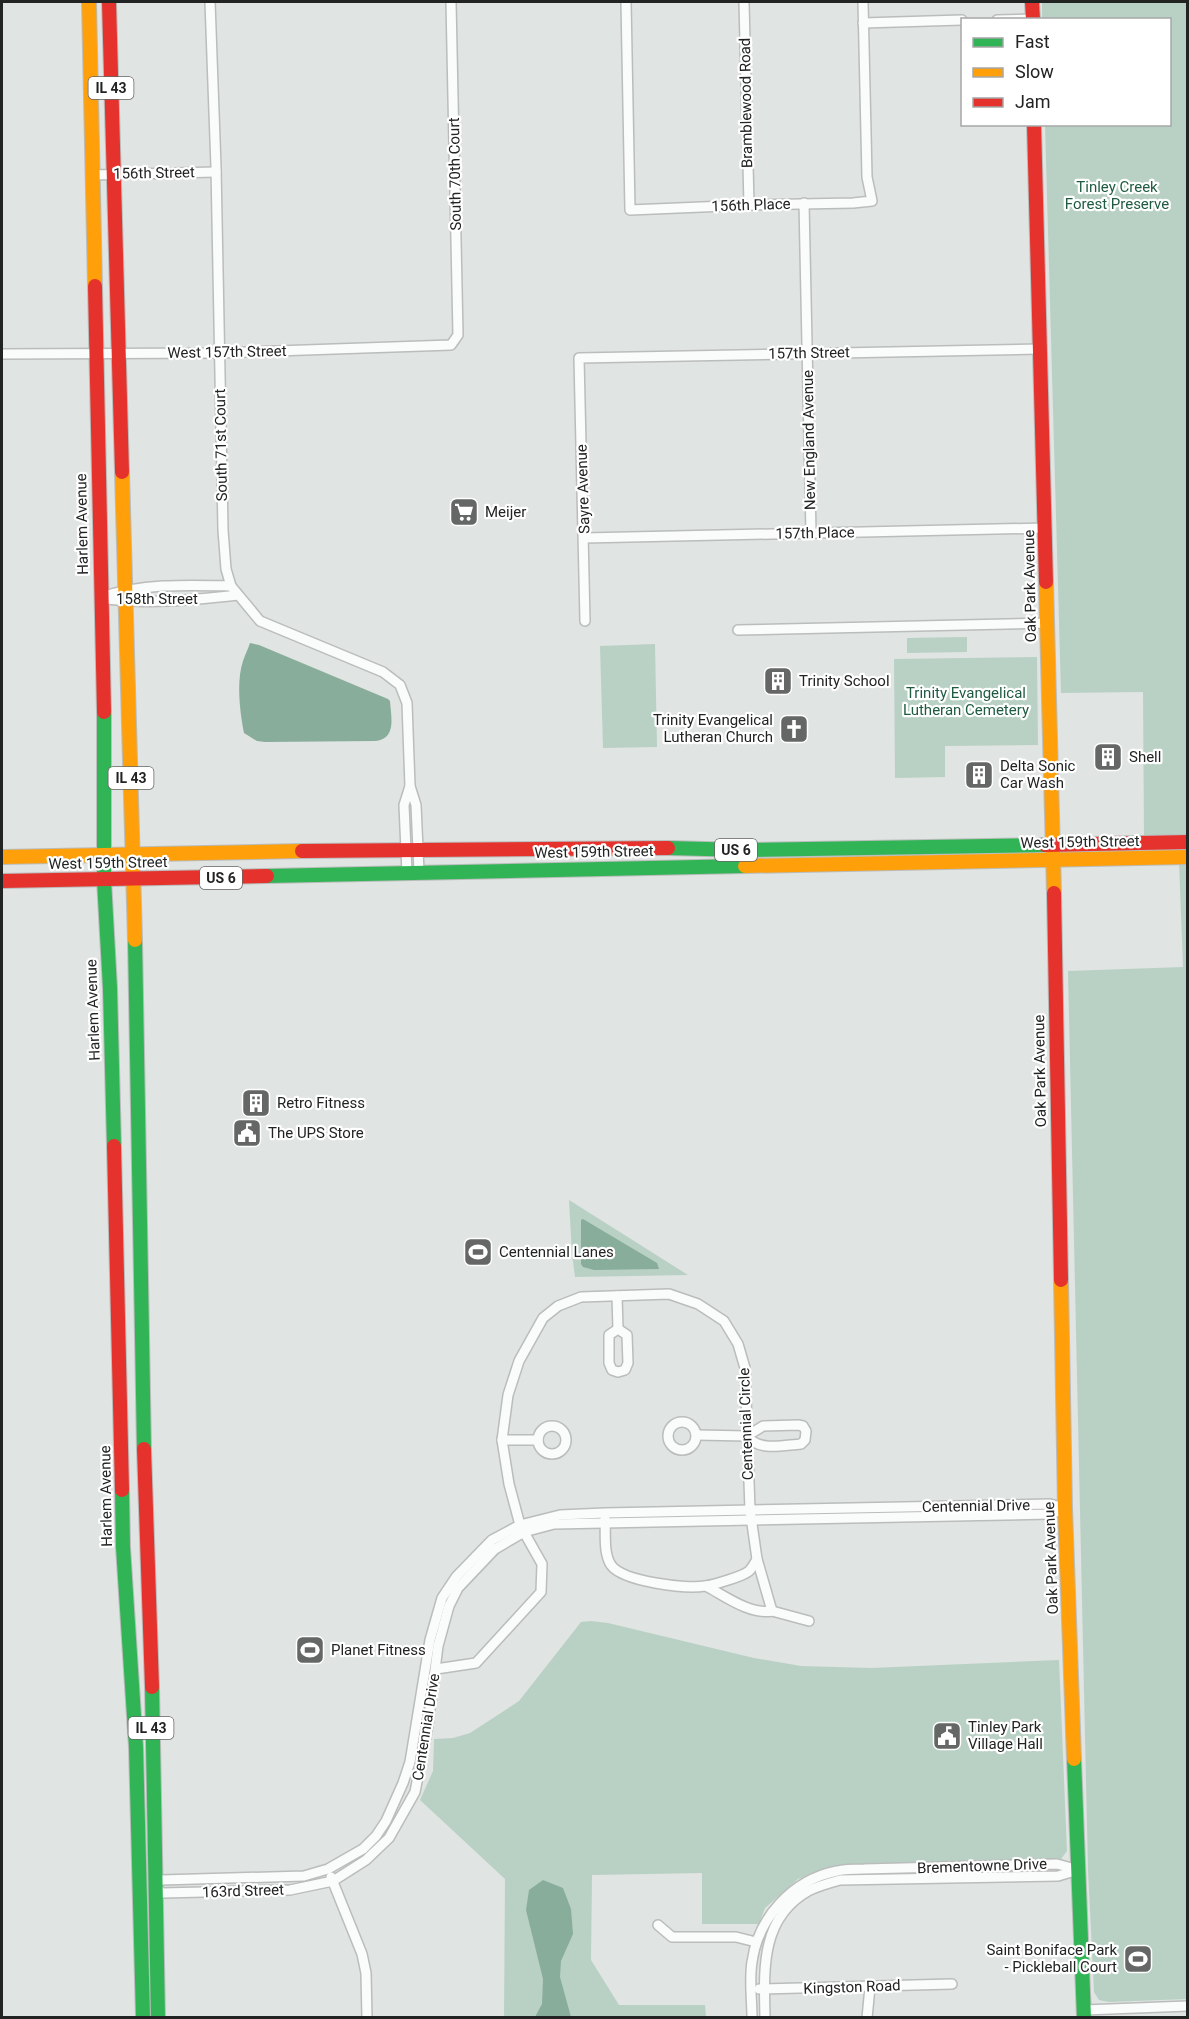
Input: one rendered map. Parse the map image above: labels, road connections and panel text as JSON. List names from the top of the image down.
{
  "streets": {
    "main road": [
      "IL 43",
      "Harlem Avenue",
      "Oak Park Avenue",
      "West 159th Street",
      "US 6"
    ],
    "street": [
      "Bramblewood Road",
      "156th Street",
      "South 70th Court",
      "156th Place",
      "West 157th Street",
      "157th Street",
      "New England Avenue",
      "South 71st Court",
      "Sayre Avenue",
      "157th Place",
      "158th Street",
      "Centennial Circle",
      "Centennial Drive",
      "Brementowne Drive",
      "163rd Street",
      "Kingston Road"
    ]
  },
  "crossings": [
    ["IL 43", "156th Street"],
    ["IL 43", "West 157th Street"],
    ["IL 43", "158th Street"],
    ["IL 43", "West 159th Street"],
    ["IL 43", "163rd Street"],
    ["Bramblewood Road", "156th Place"],
    ["156th Street", "South 71st Court"],
    ["156th Street", "Harlem Avenue"],
    ["South 70th Court", "West 157th Street"],
    ["156th Place", "New England Avenue"],
    ["West 157th Street", "South 71st Court"],
    ["West 157th Street", "Harlem Avenue"],
    ["157th Street", "New England Avenue"],
    ["157th Street", "Sayre Avenue"],
    ["157th Street", "Oak Park Avenue"],
    ["New England Avenue", "157th Place"],
    ["South 71st Court", "158th Street"],
    ["South 71st Court", "West 159th Street"],
    ["Sayre Avenue", "157th Place"],
    ["Harlem Avenue", "158th Street"],
    ["Harlem Avenue", "West 159th Street"],
    ["Harlem Avenue", "163rd Street"],
    ["157th Place", "Oak Park Avenue"],
    ["Oak Park Avenue", "West 159th Street"],
    ["Oak Park Avenue", "Centennial Drive"],
    ["Oak Park Avenue", "Brementowne Drive"],
    ["Centennial Circle", "Centennial Drive"],
    ["Centennial Drive", "163rd Street"],
    ["Brementowne Drive", "Kingston Road"]
  ],
  "parks": ["Tinley Creek Forest Preserve", "Trinity Evangelical Lutheran Cemetery"],
  "places": {
    "supermarket": ["Meijer"],
    "building": [
      "Trinity School",
      "Shell",
      "Delta Sonic Car Wash",
      "Retro Fitness"
    ],
    "church": ["Trinity Evangelical Lutheran Church"],
    "public building": ["The UPS Store", "Tinley Park Village Hall"],
    "sports": ["Centennial Lanes", "Planet Fitness", "Saint Boniface Park - Pickleball Court"]
  },
  "legend": ["Fast", "Slow", "Jam"]
}
